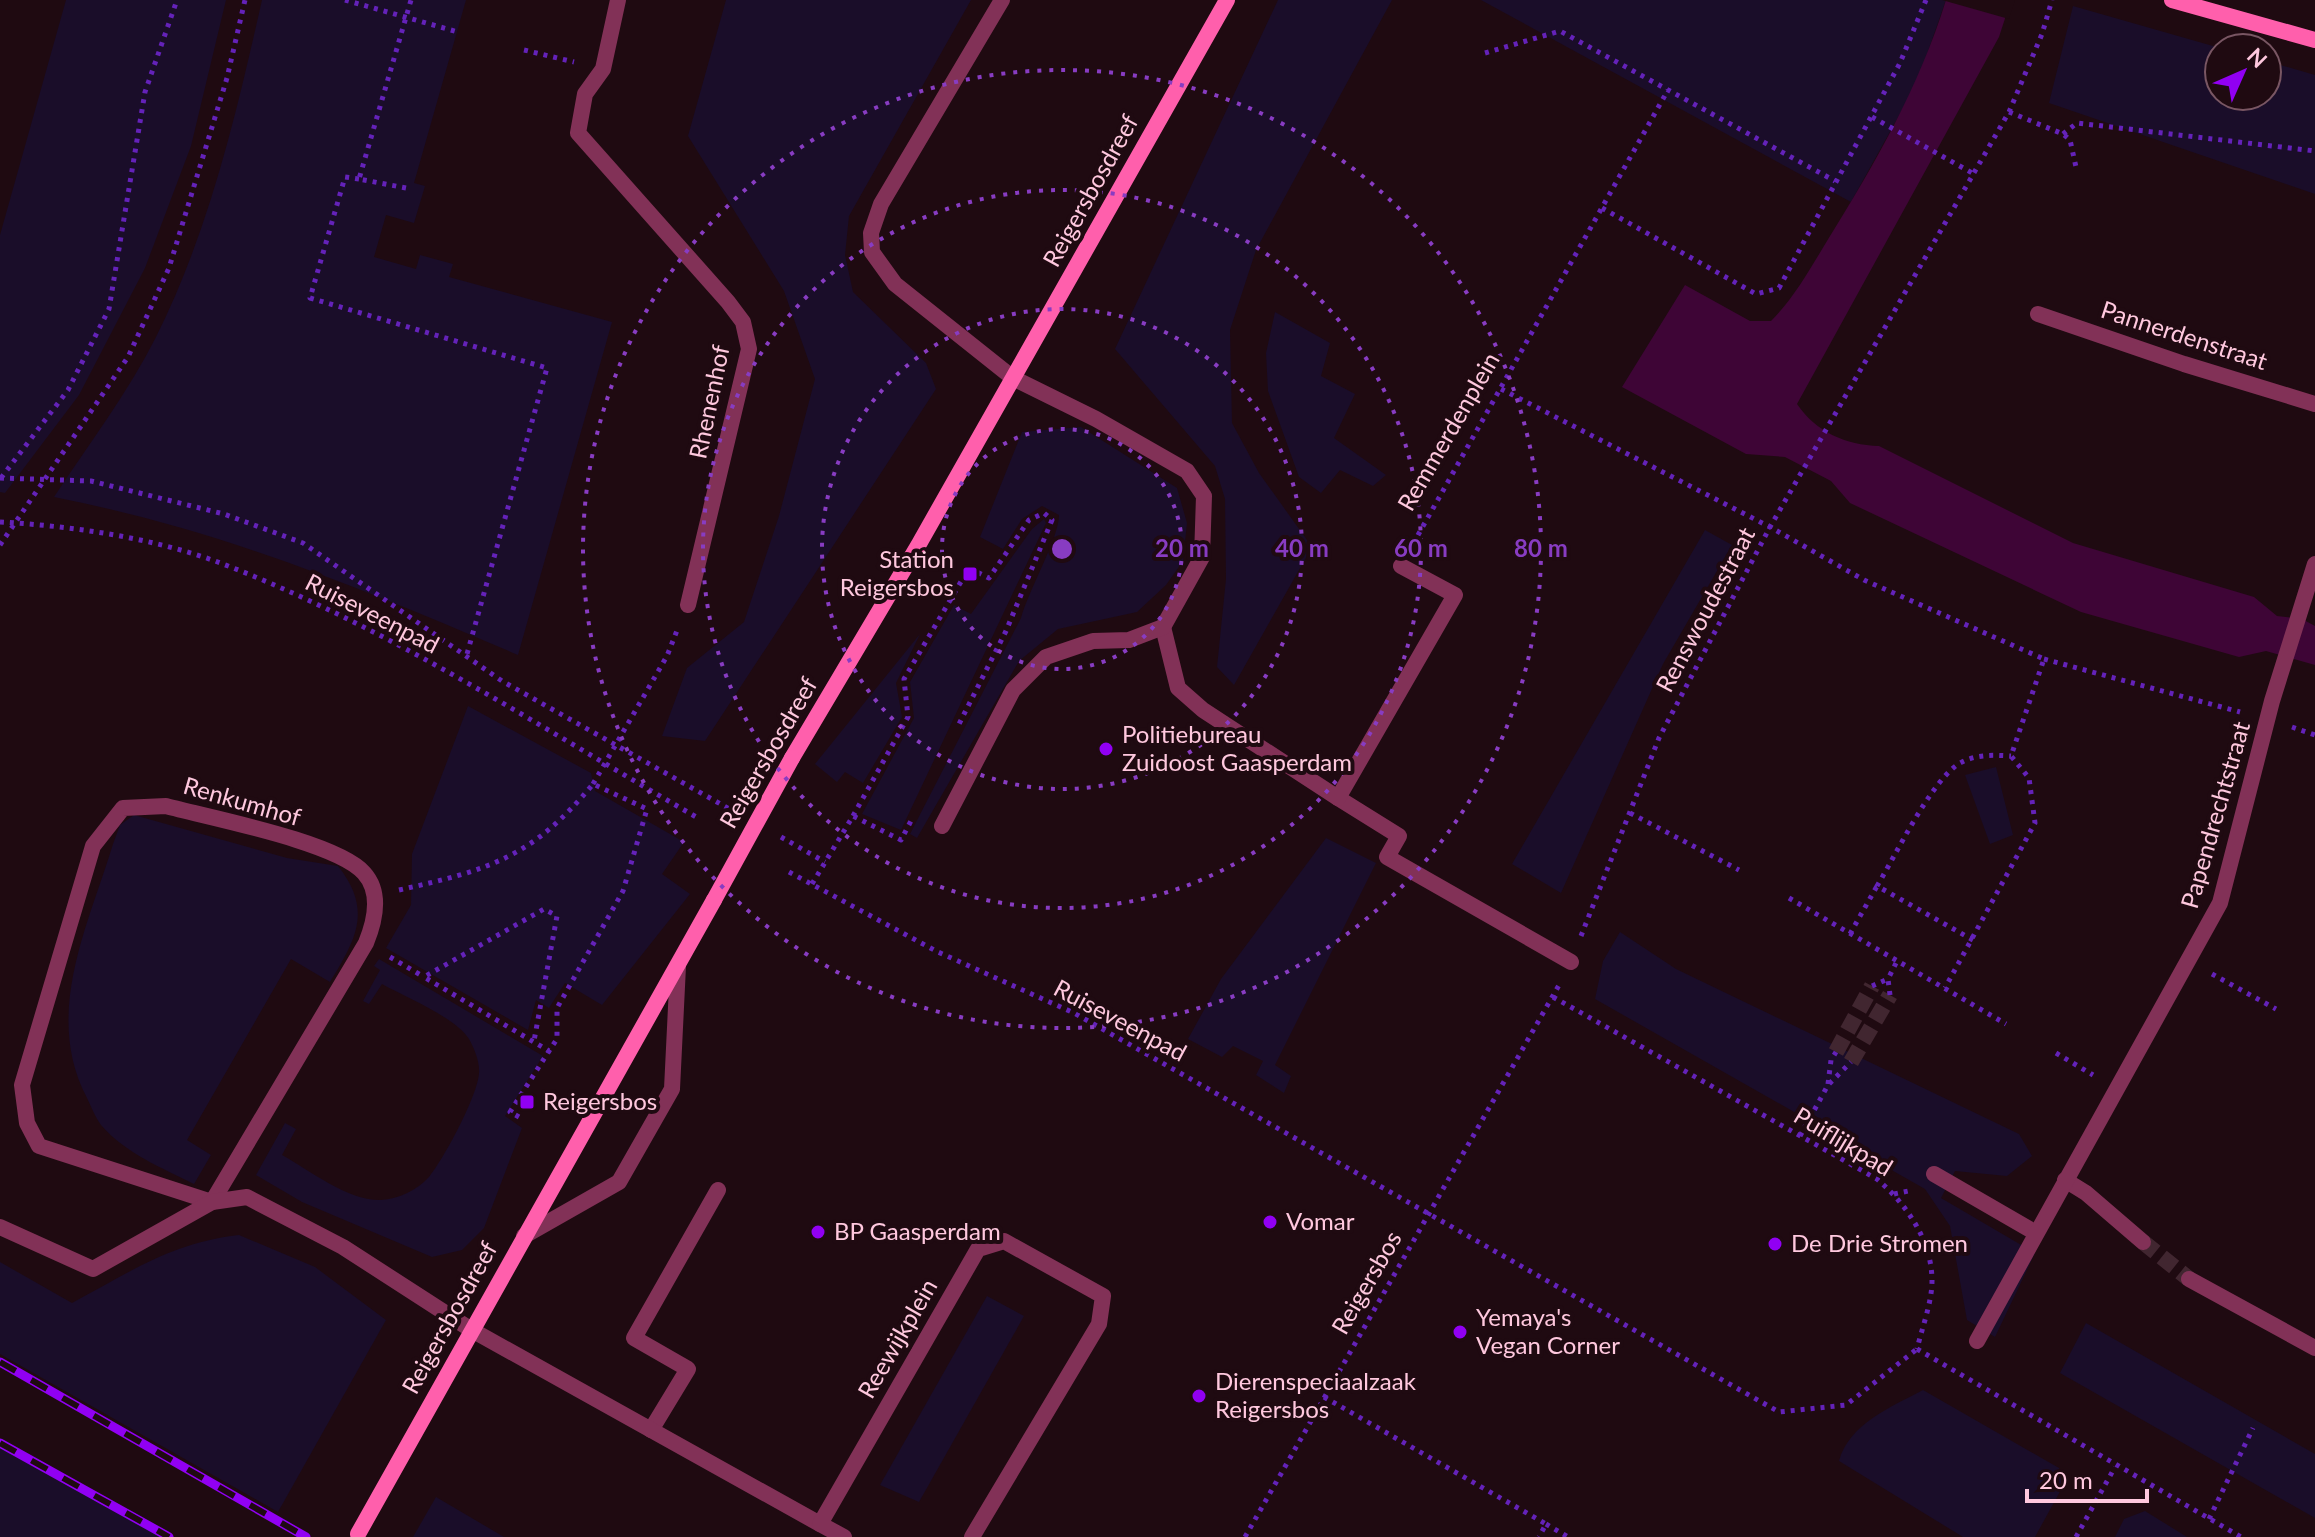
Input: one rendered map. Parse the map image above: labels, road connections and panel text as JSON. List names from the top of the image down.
{
  "streets": {
    "street": [
      "Reigersbosdreef",
      "Pannerdenstraat",
      "Rhenenhof",
      "Renkumhof",
      "Papendrechtstraat",
      "Reewijkplein"
    ],
    "path": [
      "Remmerdenplein",
      "Renswoudestraat",
      "Ruiseveenpad",
      "Puiflijkpad",
      "Reigersbos"
    ]
  },
  "crossings": [
    ["Reigersbosdreef", "Renkumhof"],
    ["Renswoudestraat", "Ruiseveenpad"],
    ["Renswoudestraat", "Puiflijkpad"],
    ["Renswoudestraat", "Reigersbos"],
    ["Ruiseveenpad", "Puiflijkpad"],
    ["Ruiseveenpad", "Reigersbos"]
  ],
  "places": {
    "transit": ["Station Reigersbos", "Reigersbos"],
    "other": [
      "Politiebureau Zuidoost Gaasperdam",
      "Vomar",
      "BP Gaasperdam",
      "De Drie Stromen",
      "Yemaya's Vegan Corner",
      "Dierenspeciaalzaak Reigersbos"
    ]
  },
  "scale_bar": "20 m",
  "north": "top right",
  "rings": [
    "20 m",
    "40 m",
    "60 m",
    "80 m"
  ]
}
